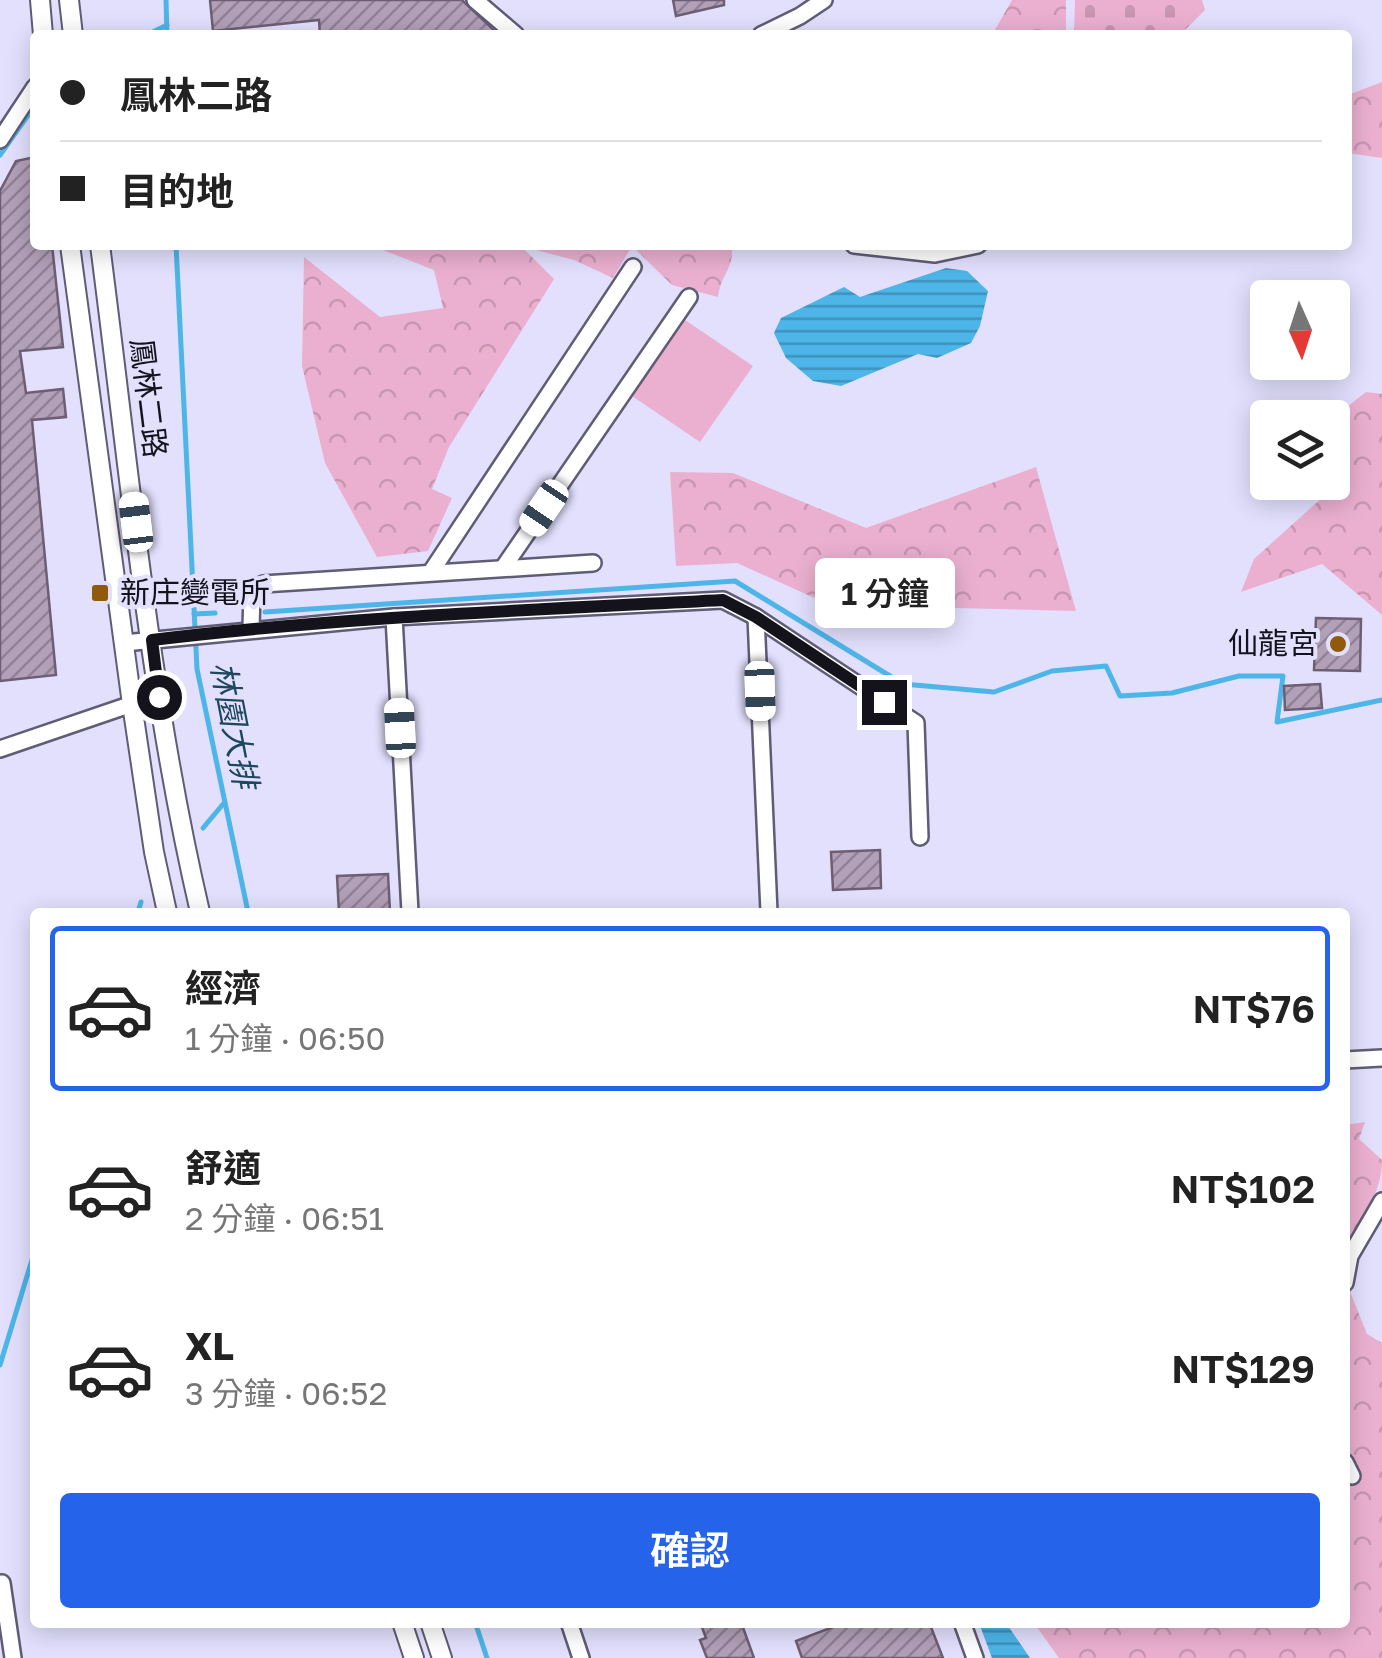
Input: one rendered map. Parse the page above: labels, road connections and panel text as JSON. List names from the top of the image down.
{
  "streets": {
    "main road": ["鳳林二路"]
  },
  "water": ["林園大排"],
  "places": {
    "transit": ["新庄變電所"],
    "other": ["仙龍宮"]
  },
  "north": "bottom",
  "page": {
    "banner": ["鳳林二路", "目的地"],
    "bubble": "1 分鐘",
    "list": [
      {
        "name": "經濟",
        "note": "1 分鐘 · 06:50",
        "value": "NT$76"
      },
      {
        "name": "舒適",
        "note": "2 分鐘 · 06:51",
        "value": "NT$102"
      },
      {
        "name": "XL",
        "note": "3 分鐘 · 06:52",
        "value": "NT$129"
      }
    ],
    "buttons": "確認"
  }
}
